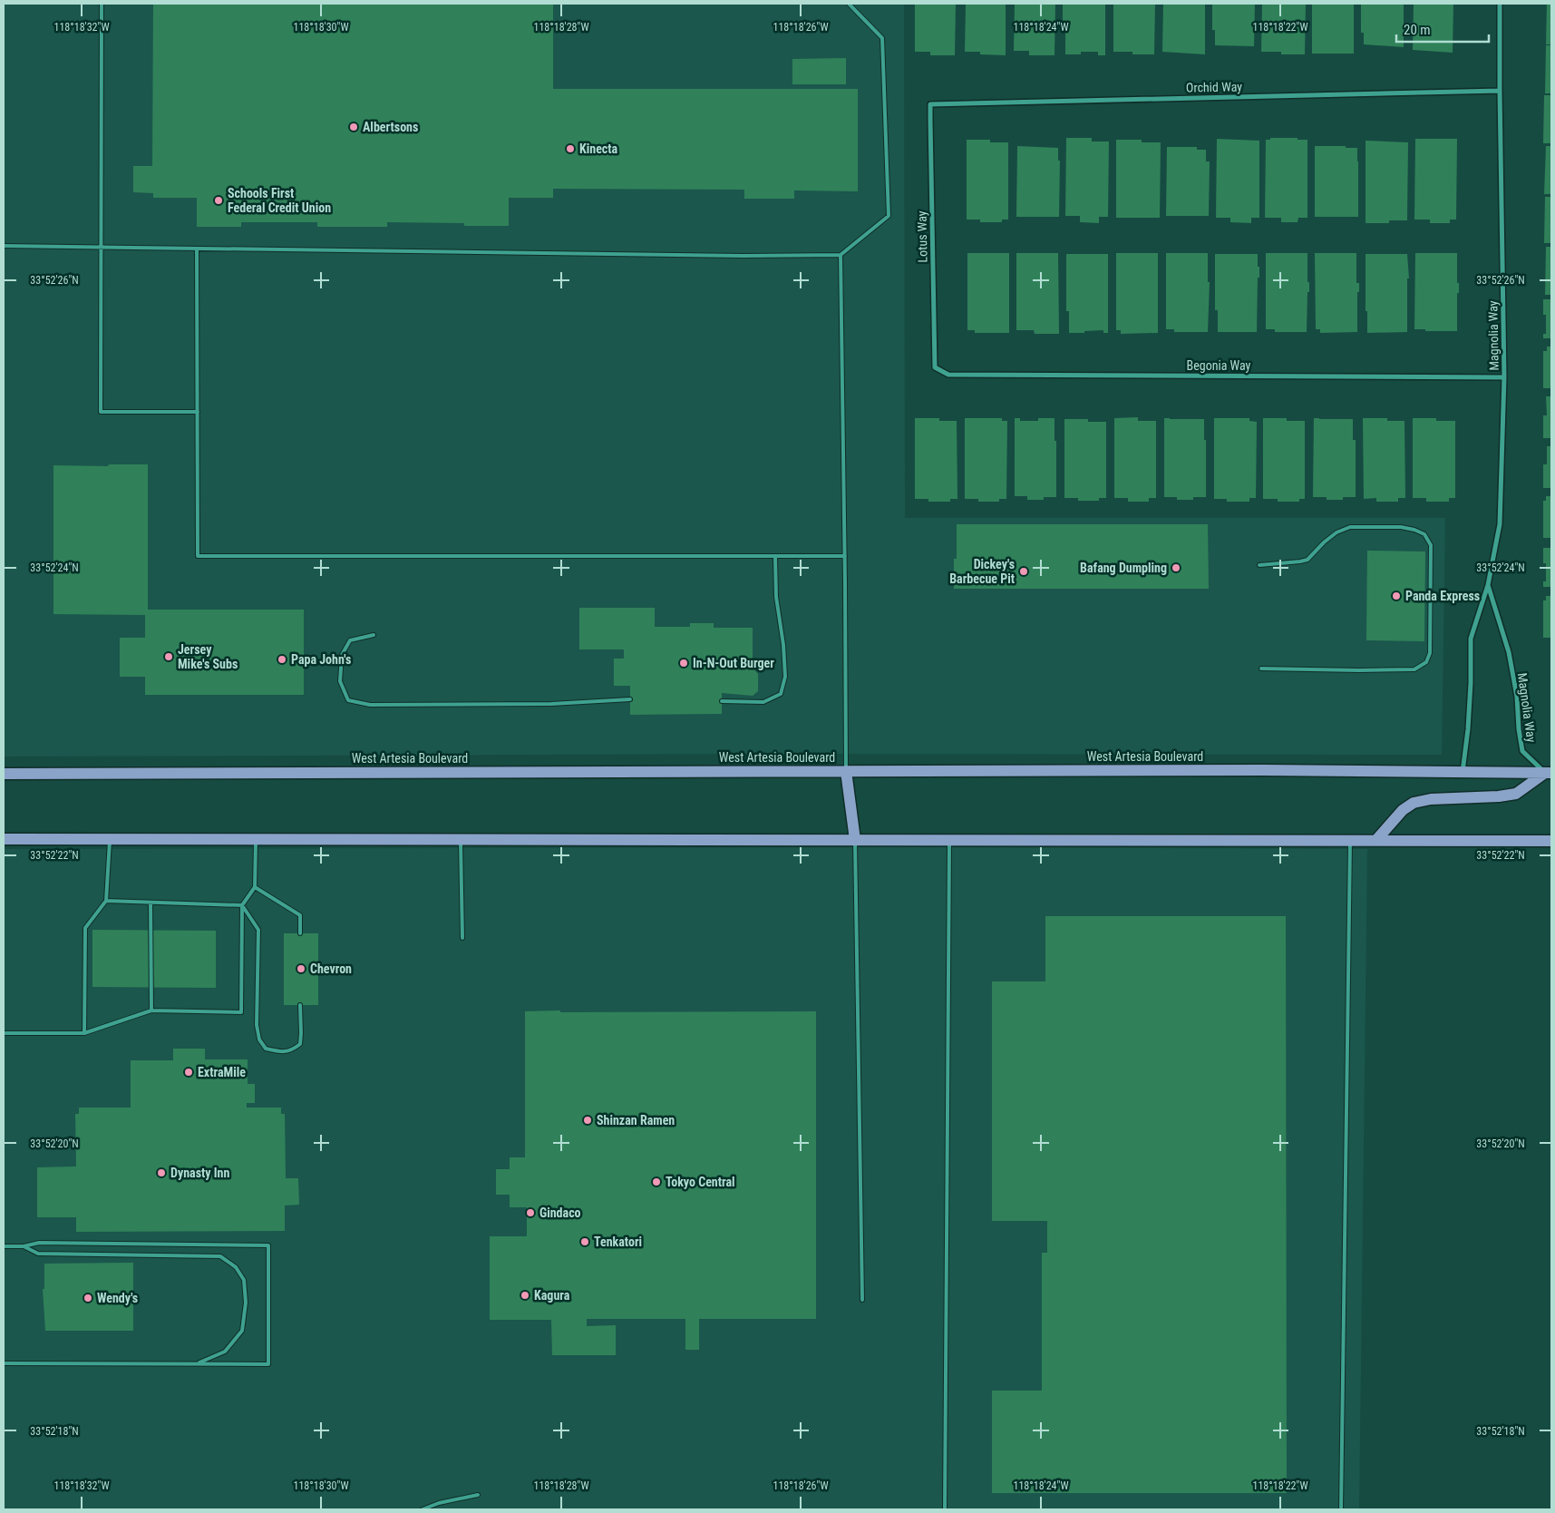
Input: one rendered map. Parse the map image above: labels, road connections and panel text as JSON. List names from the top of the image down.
{
  "streets": {
    "main road": ["West Artesia Boulevard"],
    "street": [
      "Orchid Way",
      "Lotus Way",
      "Magnolia Way",
      "Begonia Way"
    ]
  },
  "crossings": [
    ["Orchid Way", "Lotus Way"],
    ["Orchid Way", "Magnolia Way"],
    ["Lotus Way", "Begonia Way"],
    ["Magnolia Way", "Begonia Way"],
    ["Magnolia Way", "West Artesia Boulevard"]
  ],
  "places": [
    "Albertsons",
    "Kinecta",
    "Schools First Federal Credit Union",
    "Bafang Dumpling",
    "Dickey's Barbecue Pit",
    "Panda Express",
    "Jersey Mike's Subs",
    "Papa John's",
    "In-N-Out Burger",
    "Chevron",
    "ExtraMile",
    "Shinzan Ramen",
    "Dynasty Inn",
    "Tokyo Central",
    "Gindaco",
    "Tenkatori",
    "Kagura",
    "Wendy's"
  ],
  "scale_bar": "20 m",
  "coordinates": [
    "118°18'32\"W",
    "118°18'30\"W",
    "118°18'28\"W",
    "118°18'26\"W",
    "118°18'24\"W",
    "118°18'22\"W",
    "33°52'26\"N",
    "33°52'24\"N",
    "33°52'22\"N",
    "33°52'20\"N",
    "33°52'18\"N"
  ]
}
